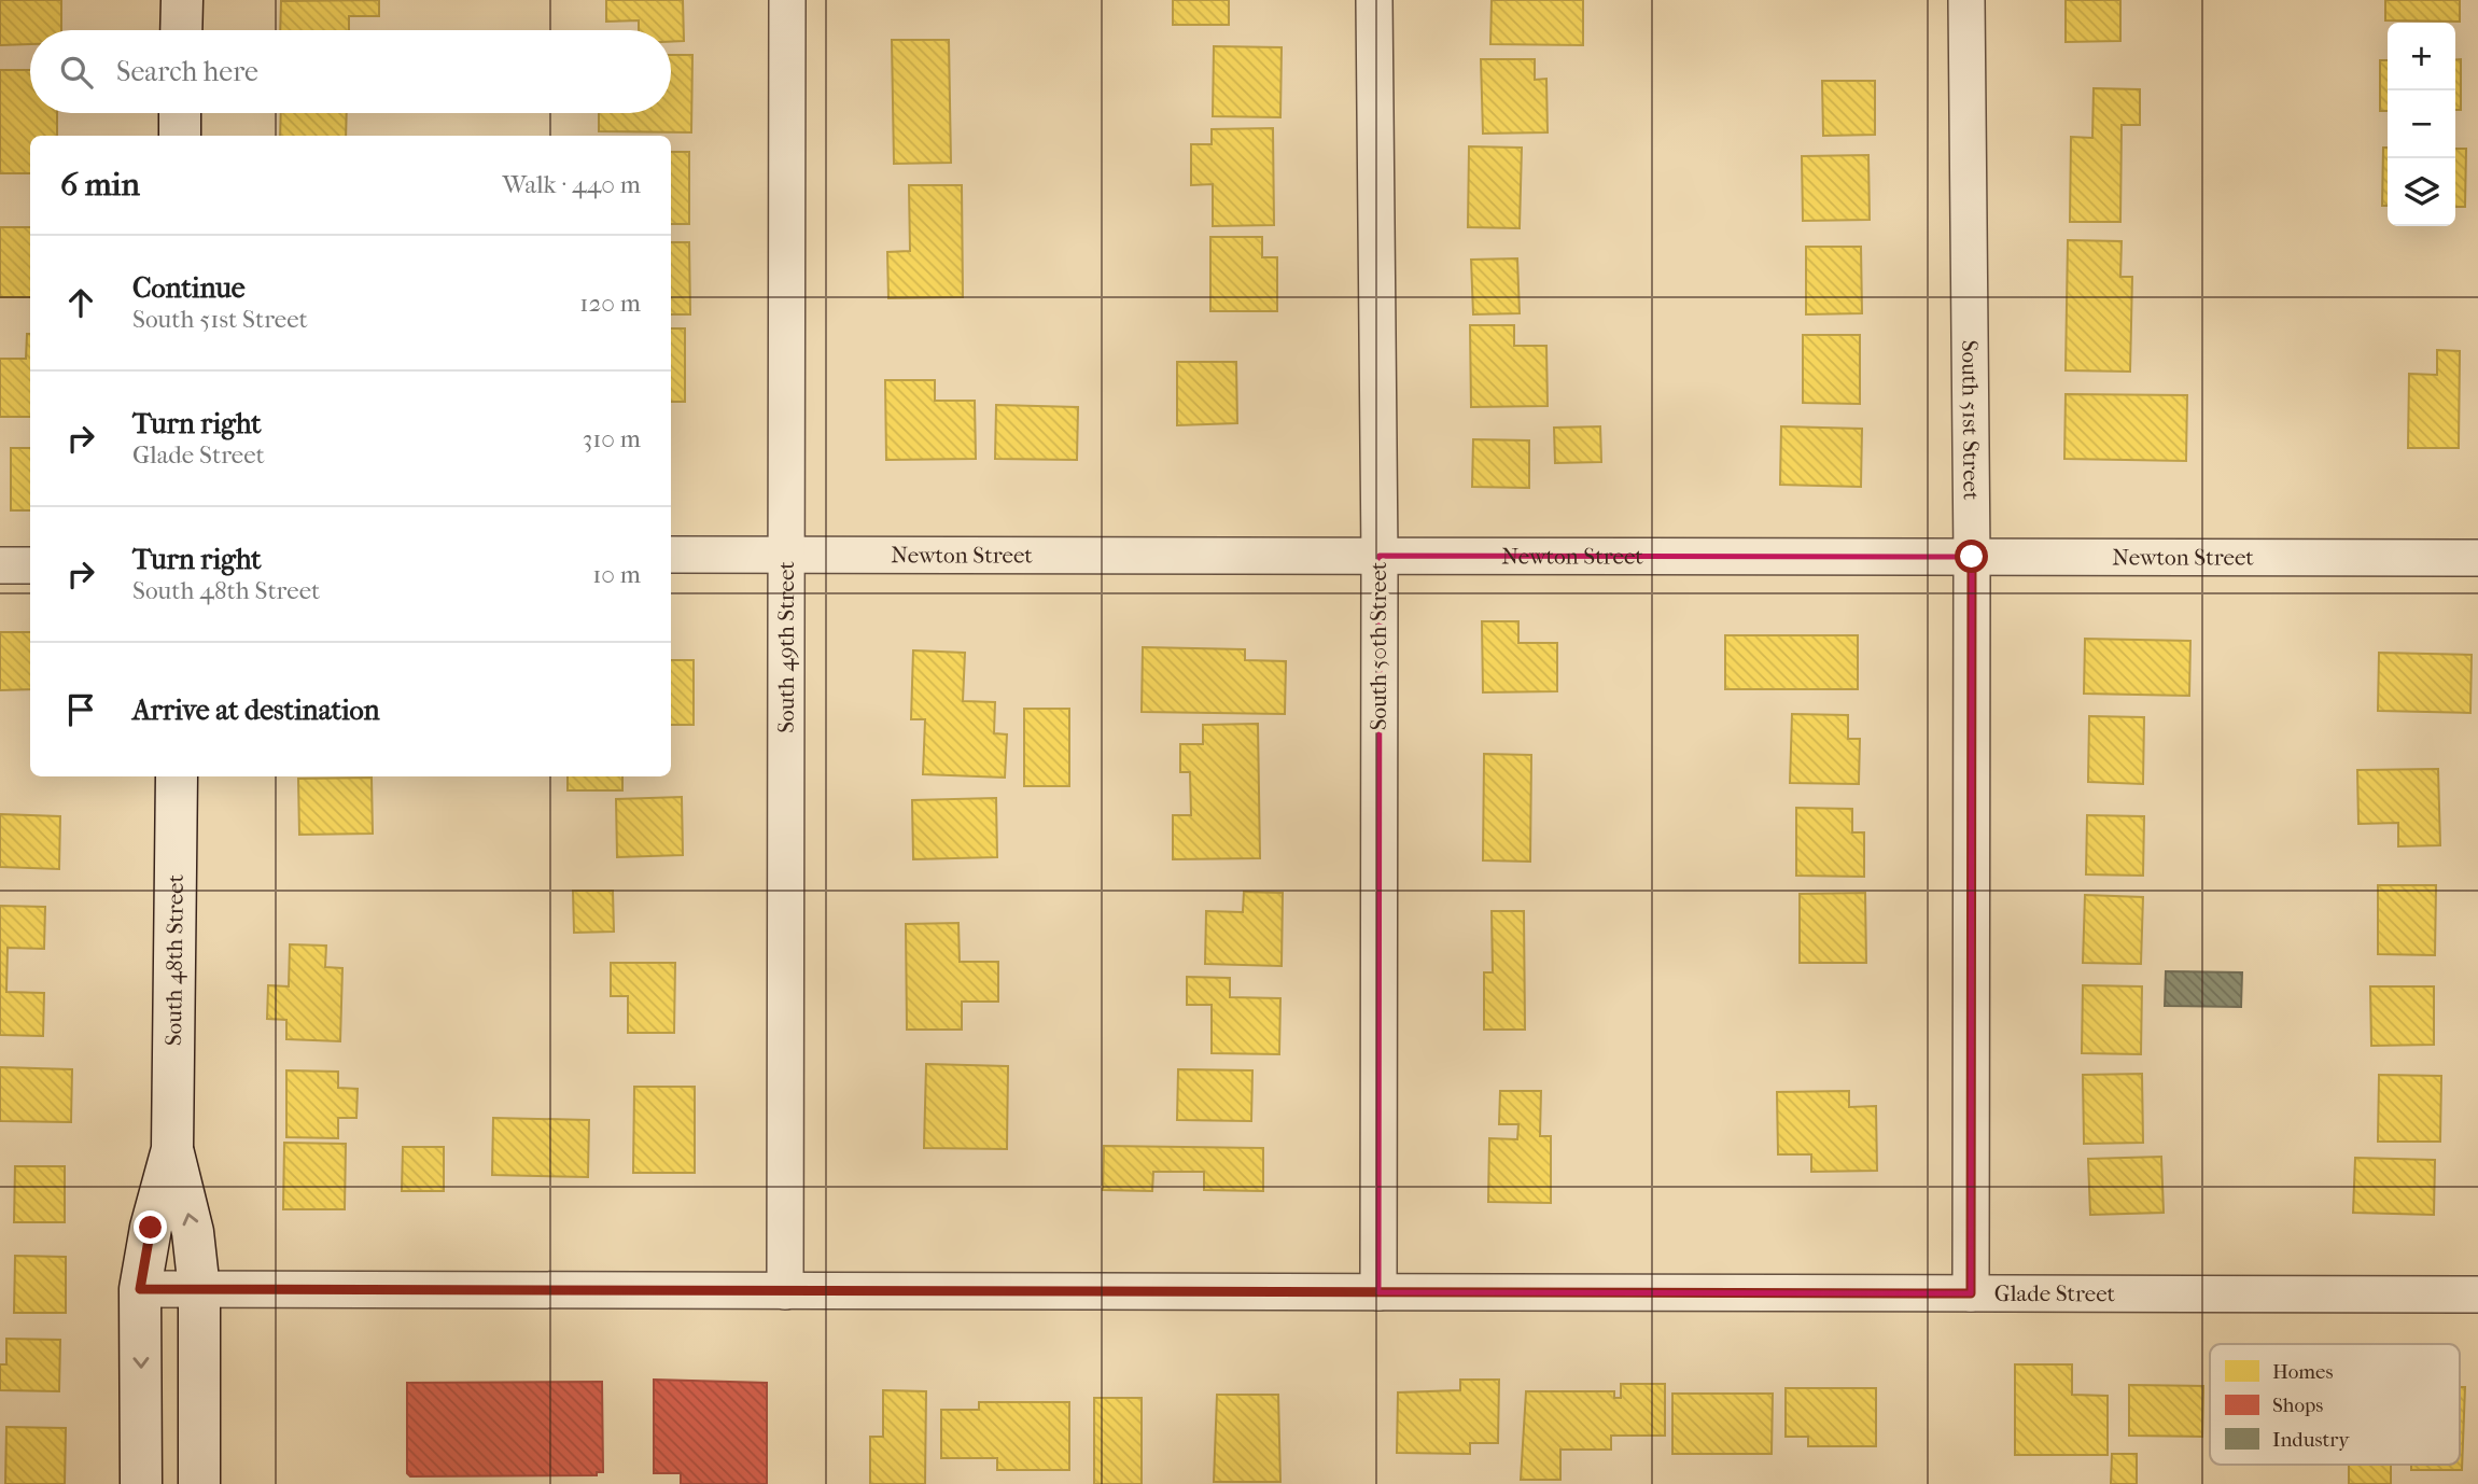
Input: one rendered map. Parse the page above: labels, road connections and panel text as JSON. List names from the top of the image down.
{
  "streets": {
    "main road": ["South 48th Street"],
    "street": [
      "South 51st Street",
      "Newton Street",
      "South 49th Street",
      "South 50th Street",
      "Glade Street"
    ]
  },
  "crossings": [
    ["South 51st Street", "Newton Street"],
    ["South 51st Street", "Glade Street"],
    ["Newton Street", "South 49th Street"],
    ["Newton Street", "South 50th Street"],
    ["South 49th Street", "Glade Street"],
    ["South 50th Street", "Glade Street"],
    ["South 48th Street", "Glade Street"]
  ],
  "legend": ["Homes", "Shops", "Industry"],
  "page": {
    "map_buttons": ["+", "−"],
    "search": "Search here",
    "heading": ["6 min", "Walk · 440 m"],
    "list": [
      ["Continue", "South 51st Street", "120 m"],
      ["Turn right", "Glade Street", "310 m"],
      ["Turn right", "South 48th Street", "10 m"],
      "Arrive at destination"
    ]
  }
}
